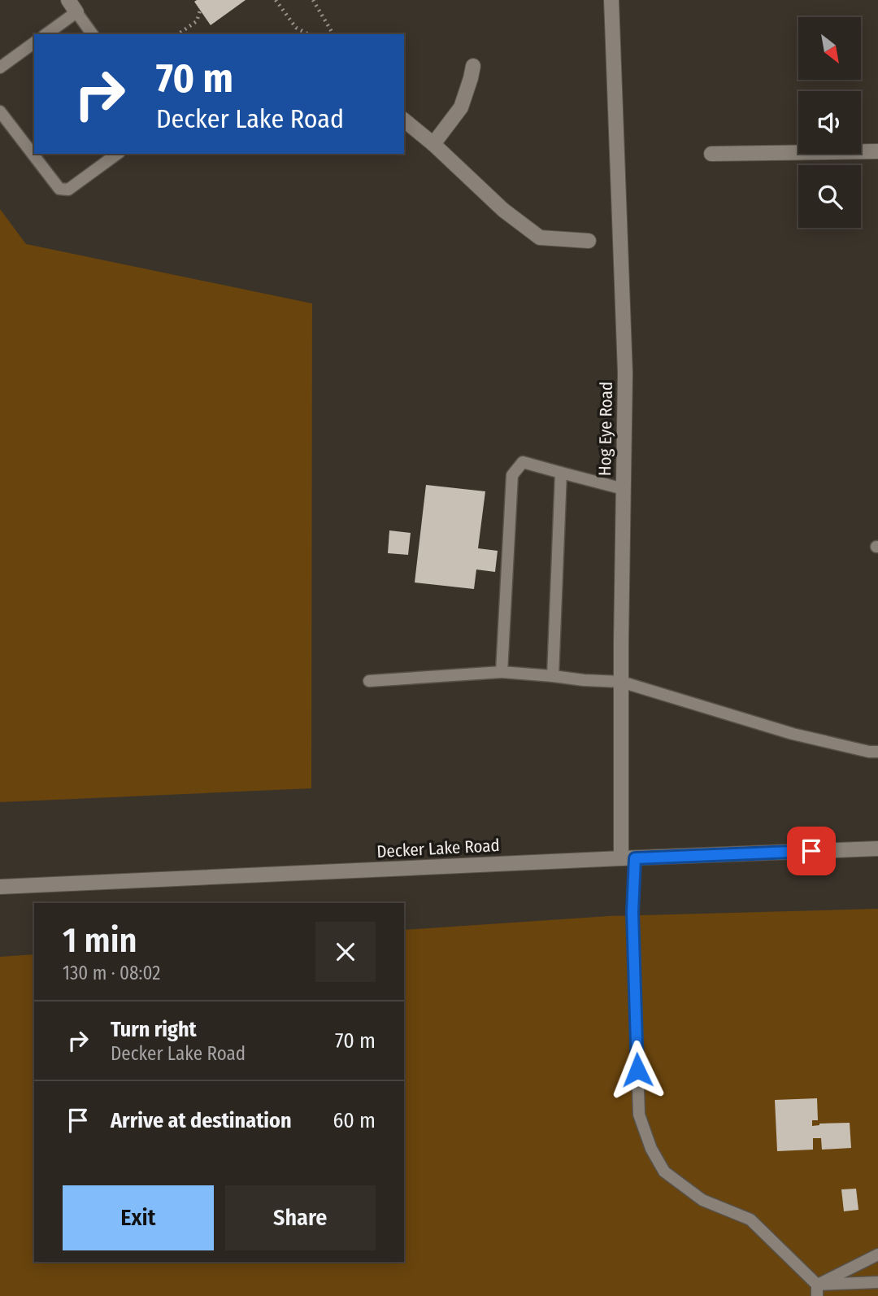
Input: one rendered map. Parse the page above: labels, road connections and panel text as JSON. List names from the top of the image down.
{
  "streets": {
    "street": ["Hog Eye Road", "Decker Lake Road"]
  },
  "crossings": [
    ["Hog Eye Road", "Decker Lake Road"]
  ],
  "north": "bottom right",
  "page": {
    "turn": ["70 m", "Decker Lake Road"],
    "heading": ["1 min", "130 m · 08:02"],
    "list": [
      {
        "name": "Turn right",
        "note": "Decker Lake Road",
        "value": "70 m"
      },
      {
        "name": "Arrive at destination",
        "value": "60 m"
      }
    ],
    "buttons": ["Exit", "Share"]
  }
}
